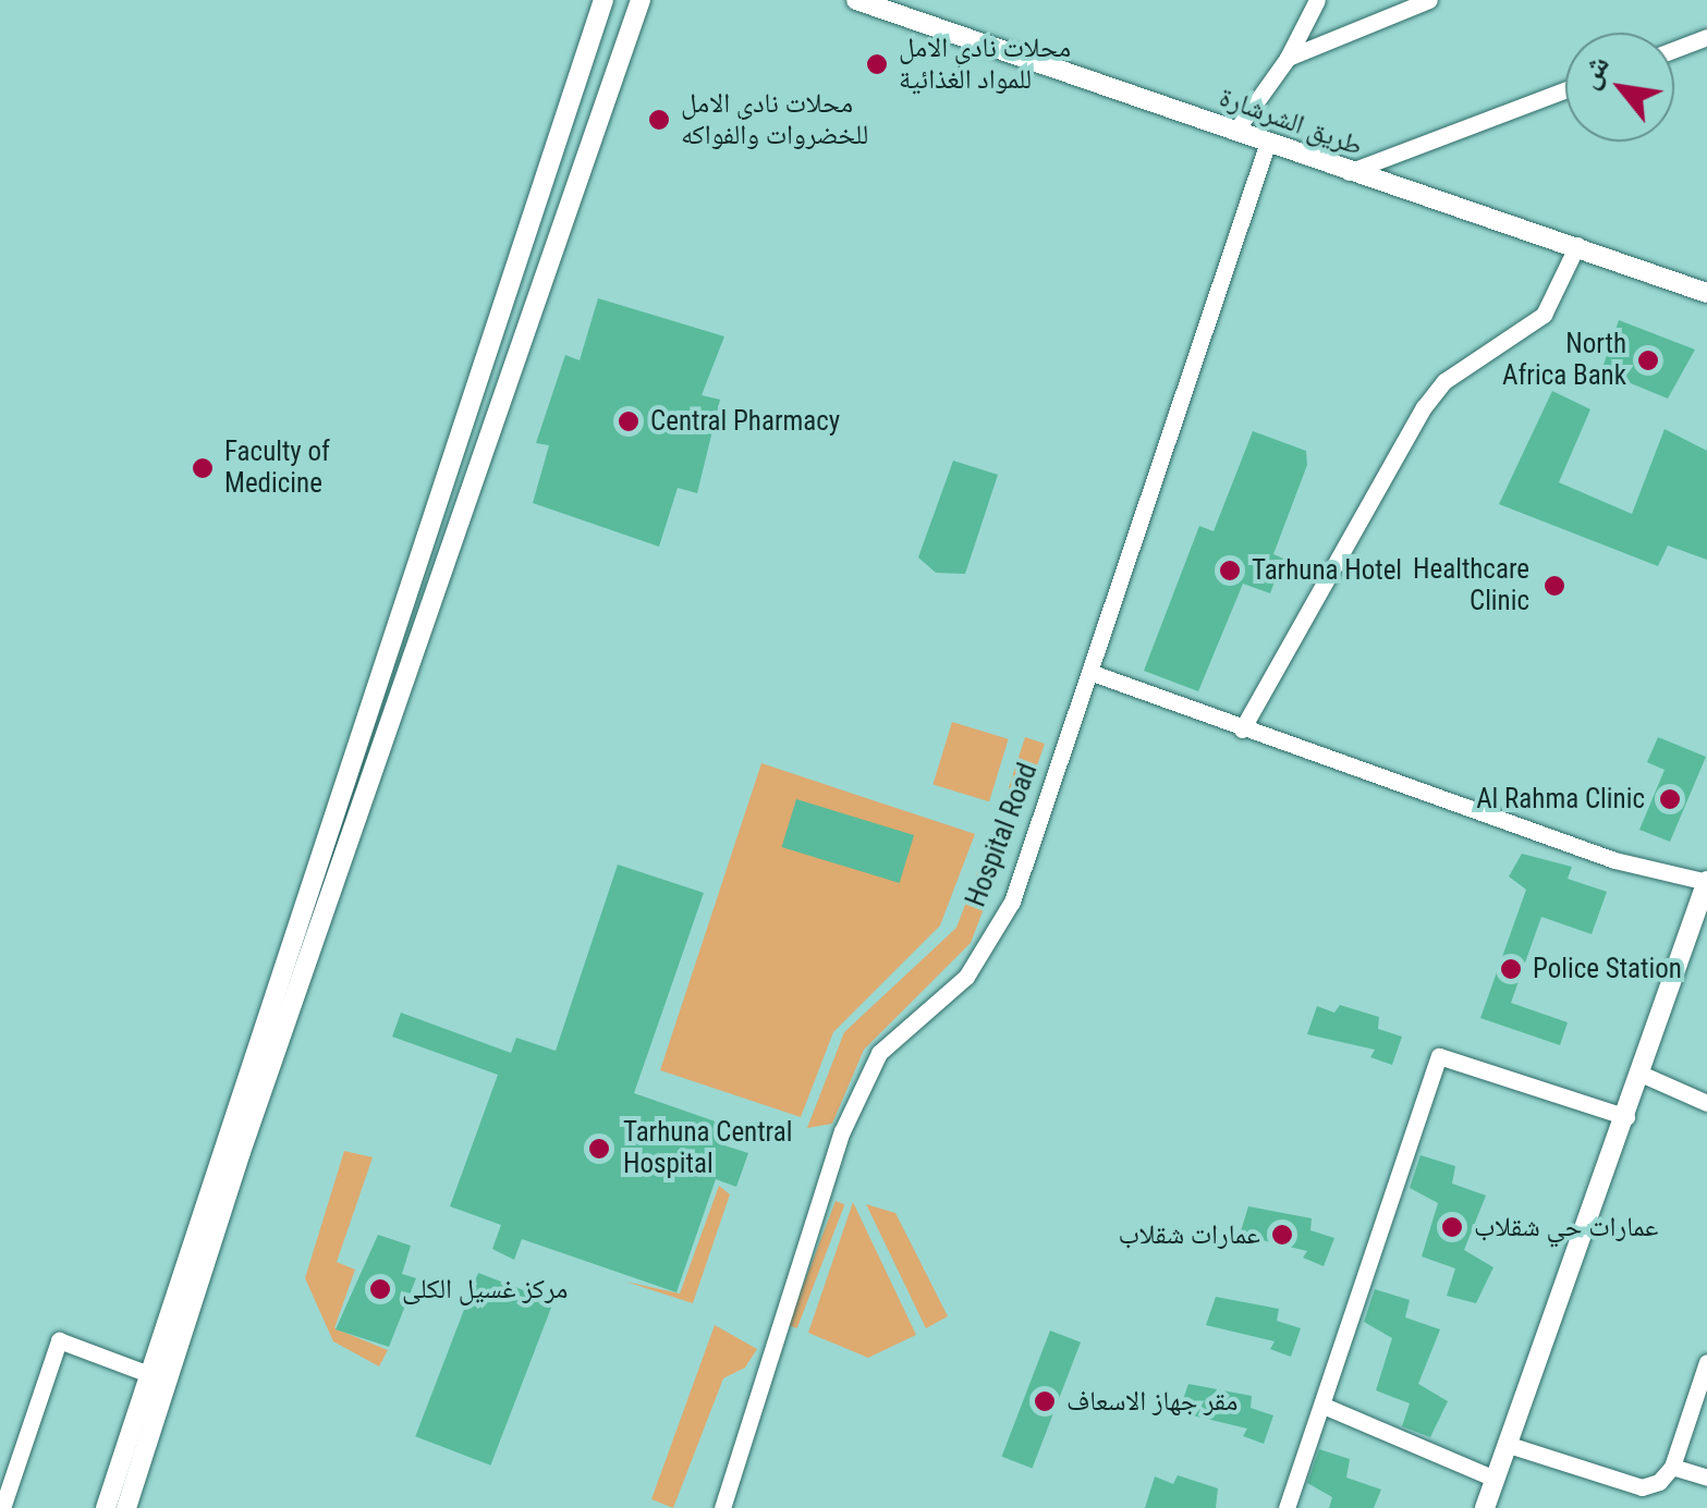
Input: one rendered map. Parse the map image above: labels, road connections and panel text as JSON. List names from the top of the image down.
{
  "streets": {
    "street": ["طريق الشرشارة", "Hospital Road"]
  },
  "crossings": [
    ["طريق الشرشارة", "Hospital Road"]
  ],
  "places": [
    "محلات نادي الامل للمواد الغذائية",
    "محلات نادي الامل للخضروات والفواكه",
    "North Africa Bank",
    "Central Pharmacy",
    "Faculty of Medicine",
    "Tarhuna Hotel",
    "Healthcare Clinic",
    "Al Rahma Clinic",
    "Police Station",
    "Tarhuna Central Hospital",
    "عمارات حي شقلاب",
    "عمارات شقلاب",
    "مركز غسيل الكلى",
    "مقر جهاز الاسعاف"
  ],
  "north": "top left"
}
